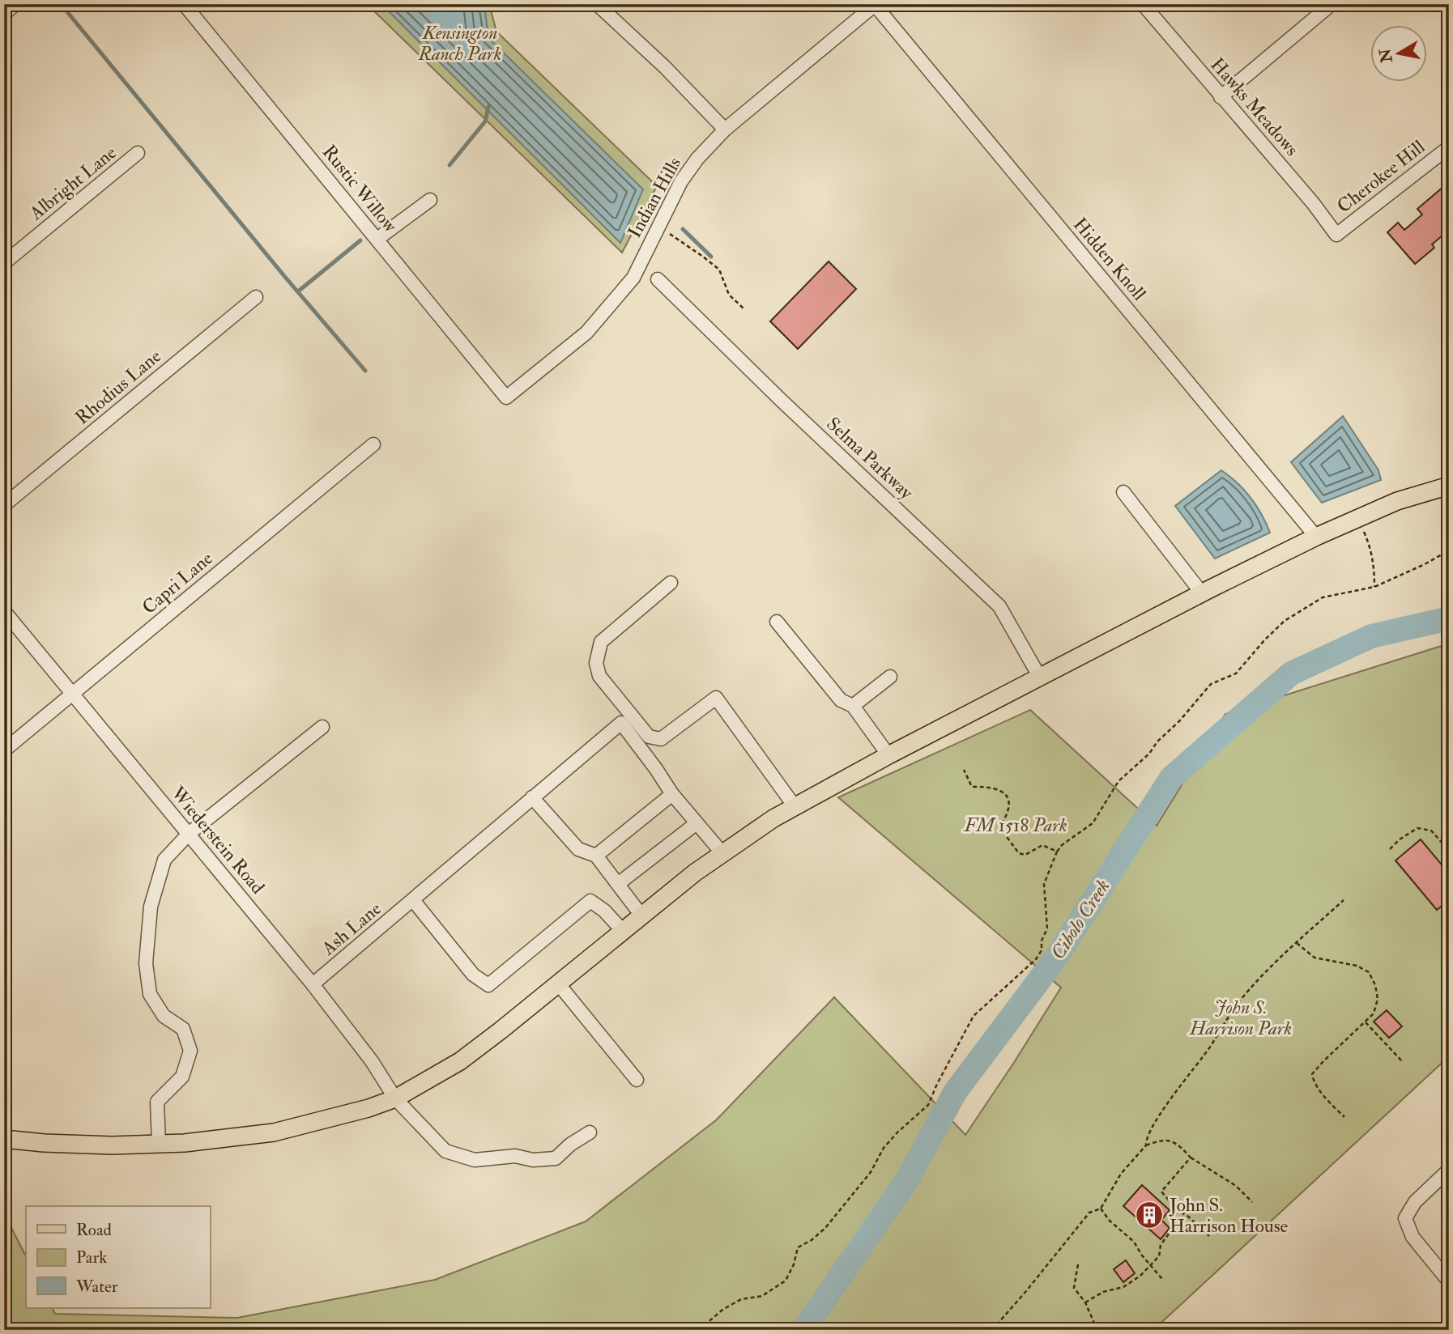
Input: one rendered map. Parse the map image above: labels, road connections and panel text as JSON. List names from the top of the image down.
{
  "streets": {
    "street": [
      "Hawks Meadows",
      "Cherokee Hill",
      "Albright Lane",
      "Rustic Willow",
      "Indian Hills",
      "Hidden Knoll",
      "Rhodius Lane",
      "Selma Parkway",
      "Capri Lane",
      "Wiederstein Road",
      "Ash Lane"
    ]
  },
  "crossings": [
    ["Hawks Meadows", "Cherokee Hill"],
    ["Rustic Willow", "Indian Hills"],
    ["Indian Hills", "Hidden Knoll"],
    ["Capri Lane", "Wiederstein Road"],
    ["Wiederstein Road", "Ash Lane"]
  ],
  "water": ["Cibolo Creek"],
  "parks": ["Kensington Ranch Park", "FM 1518 Park", "John S. Harrison Park"],
  "places": {
    "building": ["John S. Harrison House"]
  },
  "legend": ["Road", "Park", "Water"],
  "north": "left"
}
